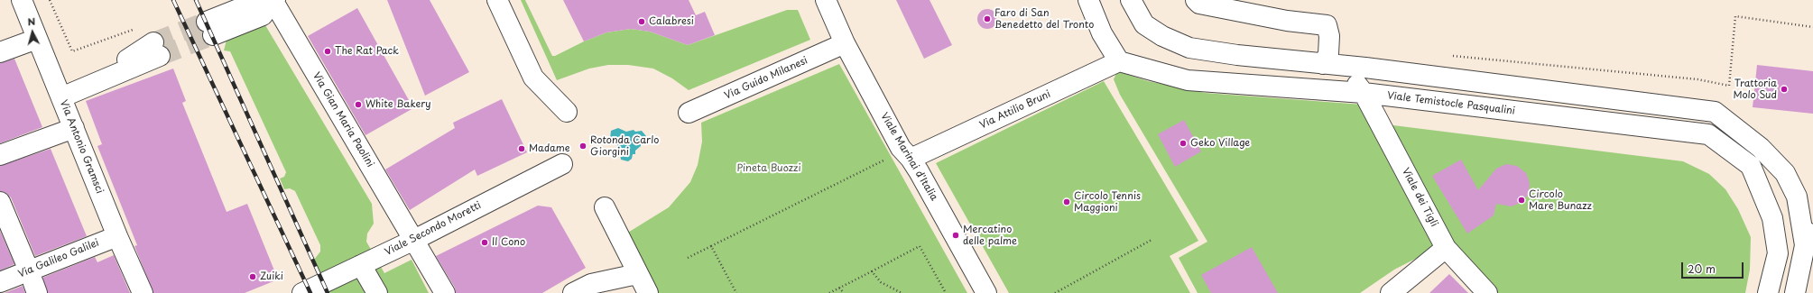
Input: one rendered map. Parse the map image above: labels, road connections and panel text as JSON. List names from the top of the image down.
{
  "streets": {
    "street": [
      "Via Guido Milanesi",
      "Viale Temistocle Pasqualini",
      "Via Attilio Bruni",
      "Via Gian Maria Paolini",
      "Via Antonio Gramsci",
      "Viale Marinai d'Italia",
      "Viale dei Tigli",
      "Viale Secondo Moretti",
      "Via Galileo Galilei"
    ]
  },
  "crossings": [
    ["Via Guido Milanesi", "Viale Marinai d'Italia"],
    ["Viale Temistocle Pasqualini", "Via Attilio Bruni"],
    ["Viale Temistocle Pasqualini", "Viale dei Tigli"],
    ["Via Attilio Bruni", "Viale Marinai d'Italia"],
    ["Via Gian Maria Paolini", "Viale Secondo Moretti"],
    ["Via Antonio Gramsci", "Via Galileo Galilei"]
  ],
  "parks": ["Pineta Buozzi"],
  "places": [
    "Faro di San Benedetto del Tronto",
    "Calabresi",
    "The Rat Pack",
    "Trattoria Molo Sud",
    "White Bakery",
    "Geko Village",
    "Rotonda Carlo Giorgini",
    "Madame",
    "Circolo Mare Bunazz",
    "Circolo Tennis Maggioni",
    "Mercatino delle palme",
    "Il Cono",
    "Zuiki"
  ],
  "scale_bar": "20 m",
  "north": "top"
}
